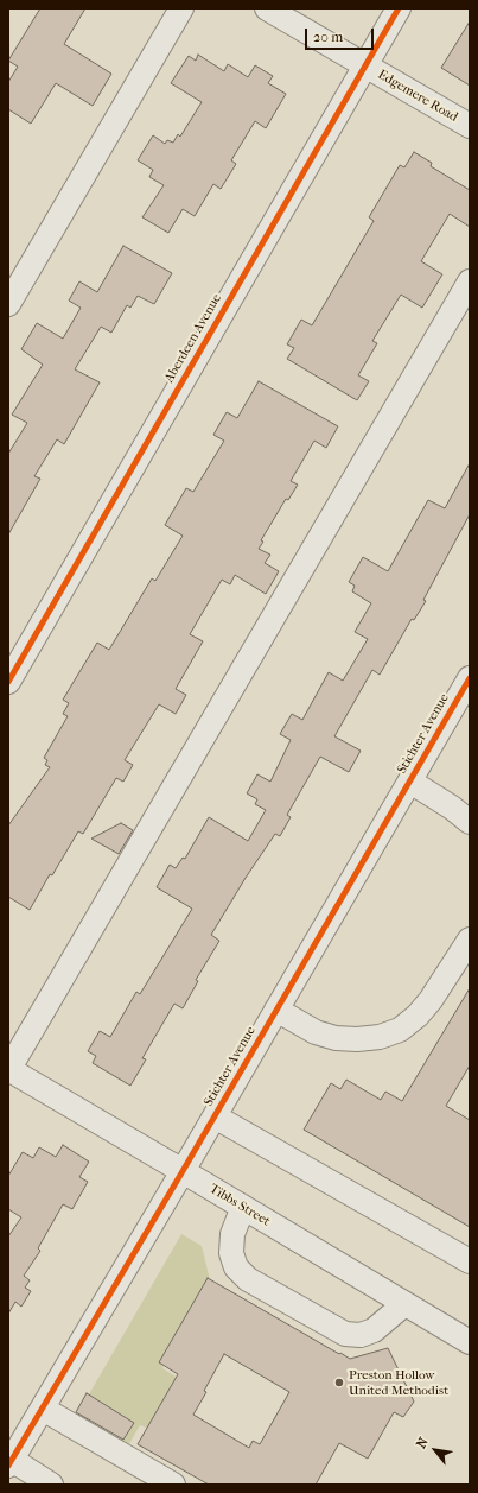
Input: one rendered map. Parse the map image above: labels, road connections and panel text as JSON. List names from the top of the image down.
{
  "streets": {
    "street": [
      "Edgemere Road",
      "Aberdeen Avenue",
      "Stichter Avenue",
      "Tibbs Street"
    ]
  },
  "crossings": [
    ["Edgemere Road", "Aberdeen Avenue"],
    ["Stichter Avenue", "Tibbs Street"]
  ],
  "places": ["Preston Hollow United Methodist"],
  "scale_bar": "20 m",
  "north": "top left"
}
